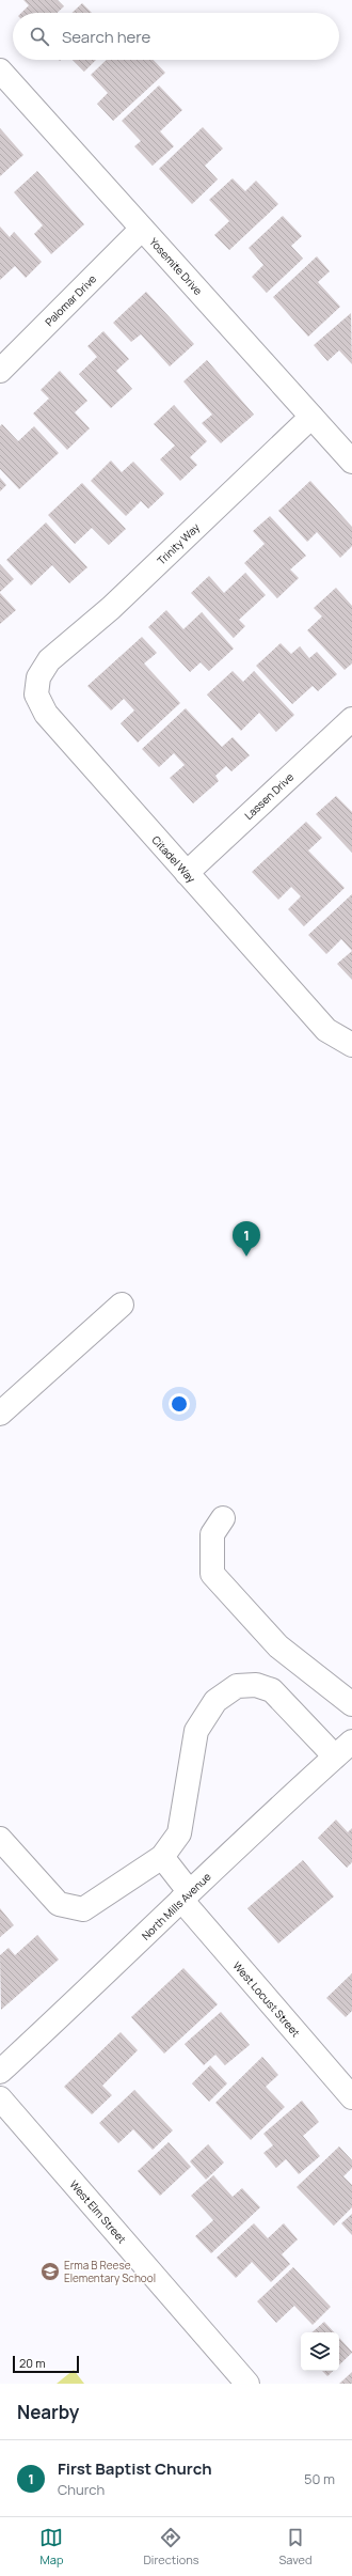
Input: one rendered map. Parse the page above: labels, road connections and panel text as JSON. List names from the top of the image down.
{
  "streets": {
    "street": [
      "Yosemite Drive",
      "Palomar Drive",
      "Trinity Way",
      "Lassen Drive",
      "Citadel Way",
      "North Mills Avenue",
      "West Locust Street",
      "West Elm Street"
    ]
  },
  "crossings": [
    ["Yosemite Drive", "Palomar Drive"],
    ["Yosemite Drive", "Trinity Way"],
    ["Trinity Way", "Citadel Way"],
    ["Lassen Drive", "Citadel Way"],
    ["North Mills Avenue", "West Locust Street"]
  ],
  "places": {
    "school or university": ["Erma B Reese Elementary School"]
  },
  "scale_bar": "20 m",
  "page": {
    "search": "Search here",
    "pins": "1",
    "scale": "20 m",
    "heading": "Nearby",
    "list": [
      {
        "mark": "1",
        "name": "First Baptist Church",
        "note": "Church",
        "value": "50 m"
      }
    ],
    "nav": ["Map", "Directions", "Saved"]
  }
}
